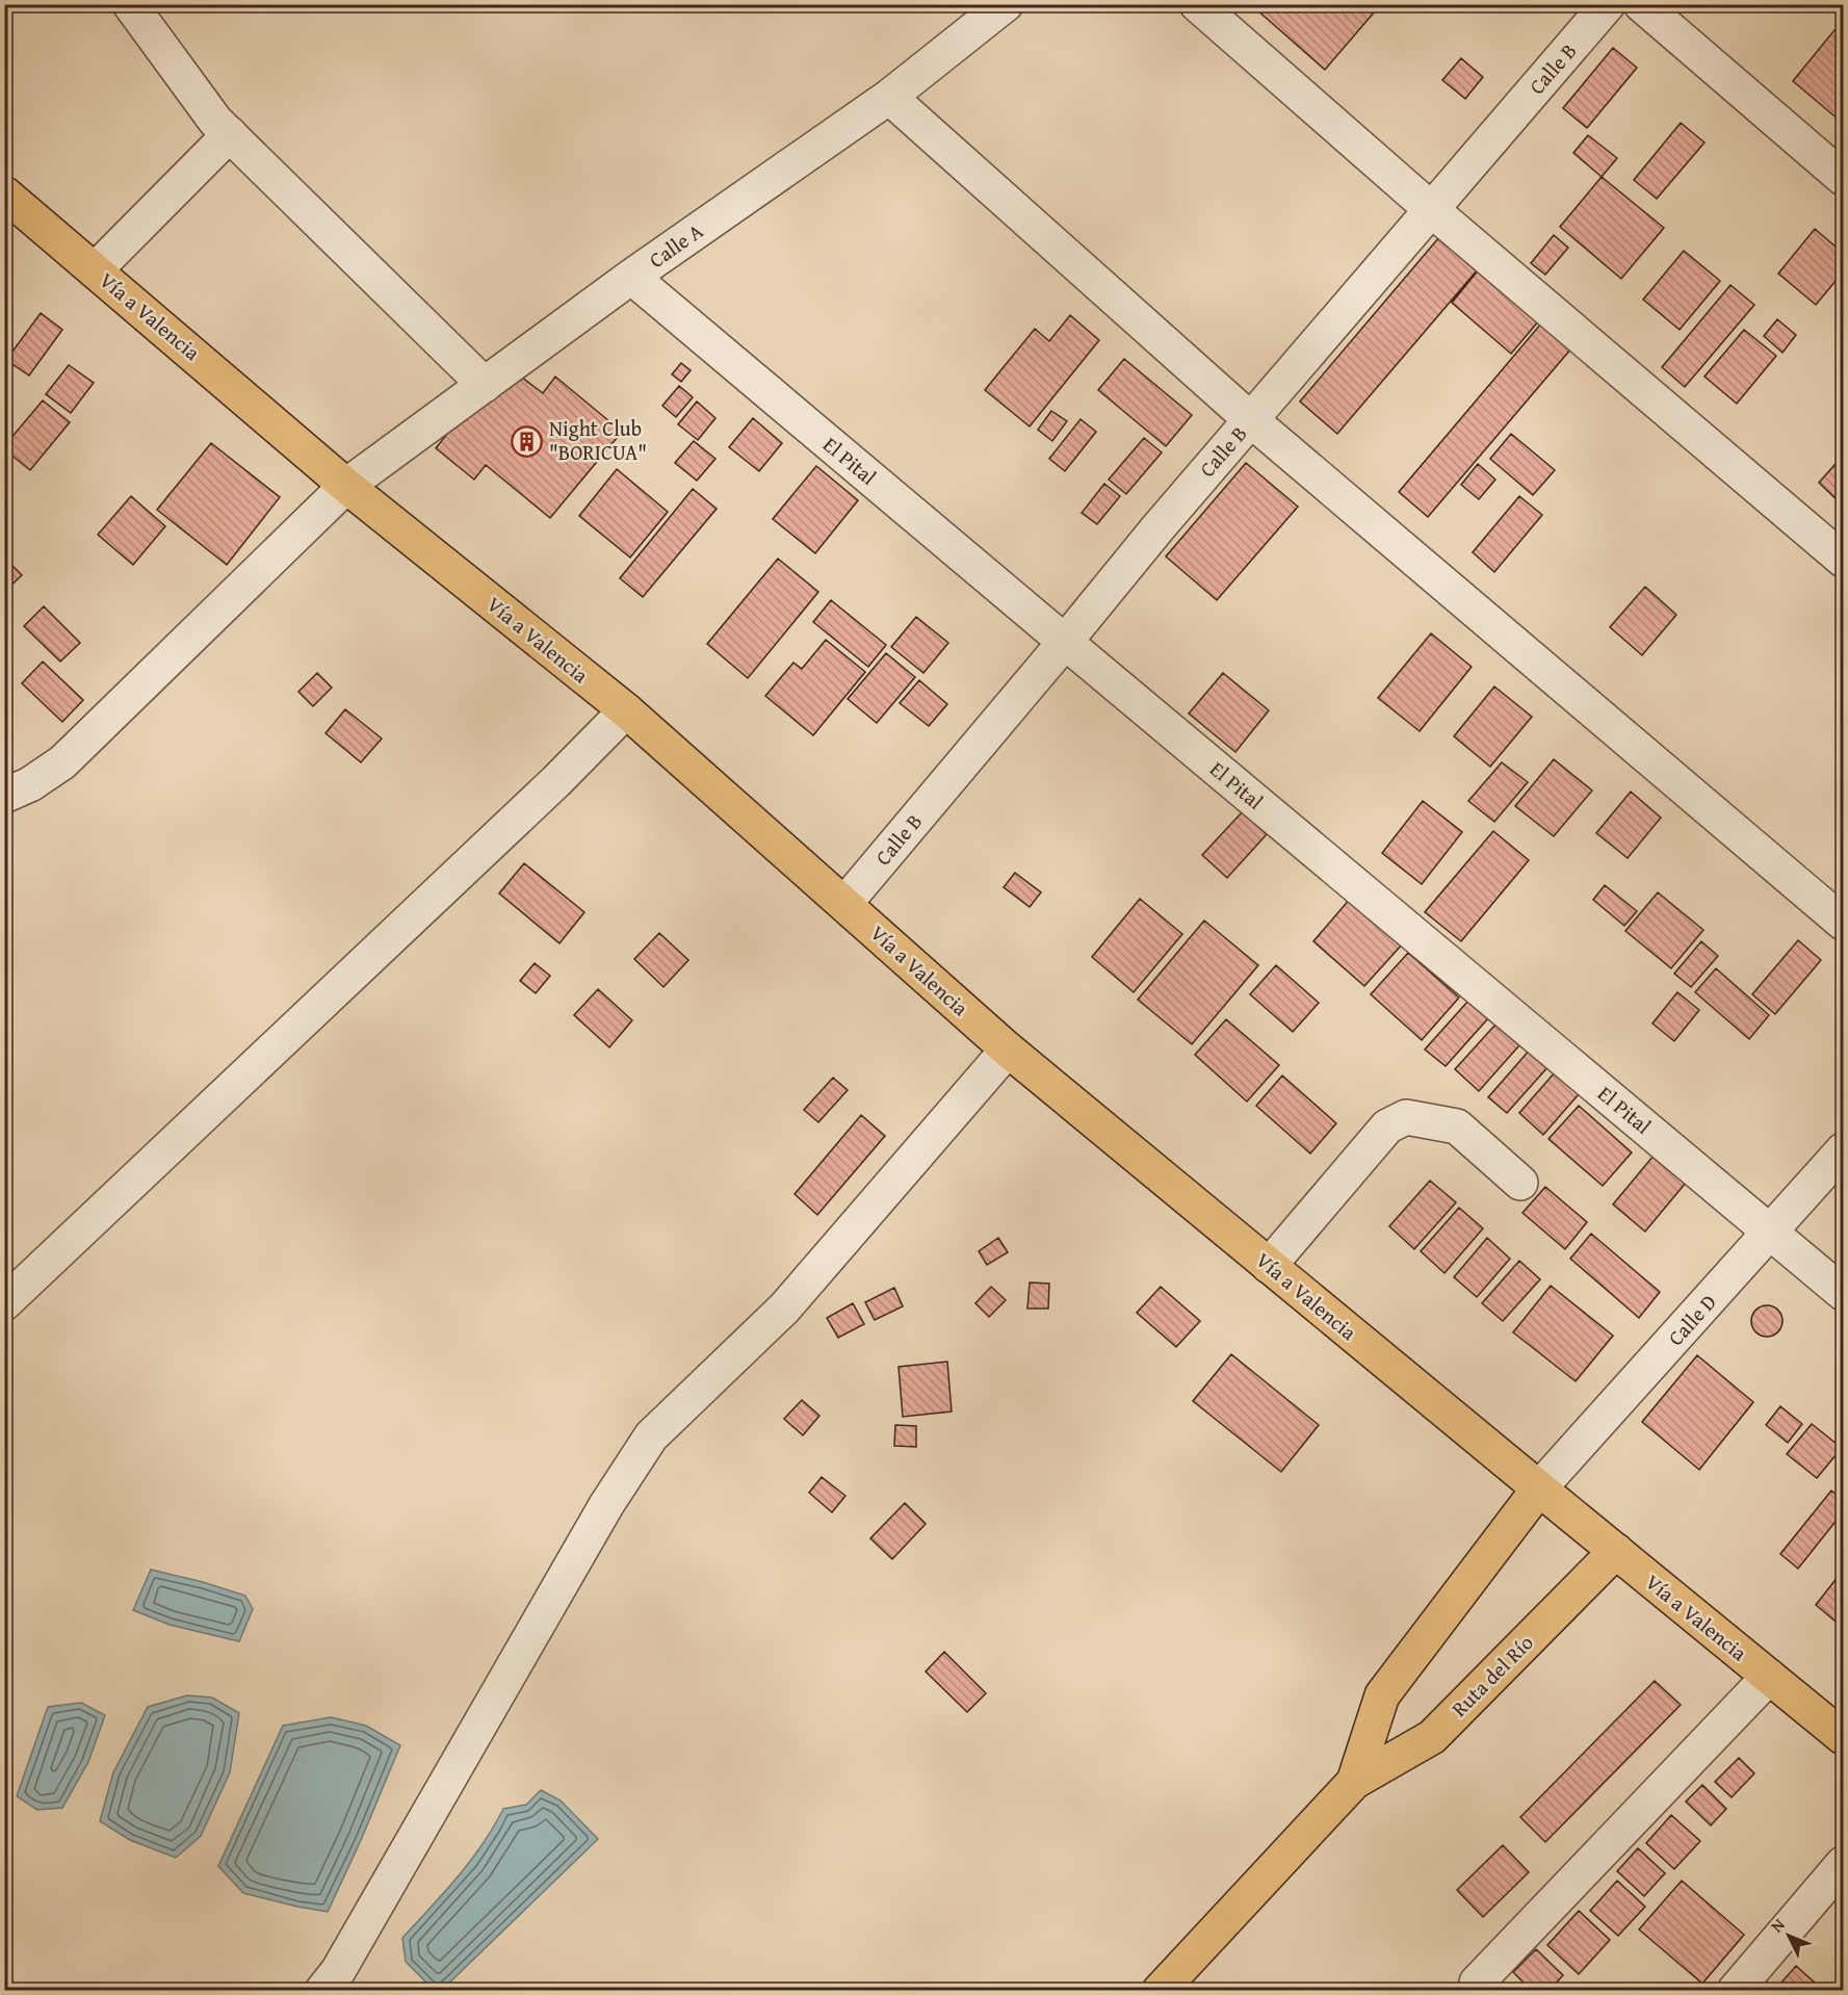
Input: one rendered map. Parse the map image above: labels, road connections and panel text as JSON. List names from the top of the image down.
{
  "streets": {
    "main road": ["Vía a Valencia", "Ruta del Río"],
    "street": [
      "Calle B",
      "Calle A",
      "El Pital",
      "Calle D"
    ]
  },
  "crossings": [
    ["Calle B", "Vía a Valencia"],
    ["Calle B", "El Pital"],
    ["Calle A", "Vía a Valencia"],
    ["Calle A", "El Pital"],
    ["Vía a Valencia", "Calle D"],
    ["Vía a Valencia", "Ruta del Río"],
    ["El Pital", "Calle D"],
    ["Calle D", "Ruta del Río"]
  ],
  "places": {
    "building": ["Night Club \"BORICUA\""]
  },
  "north": "top left"
}
